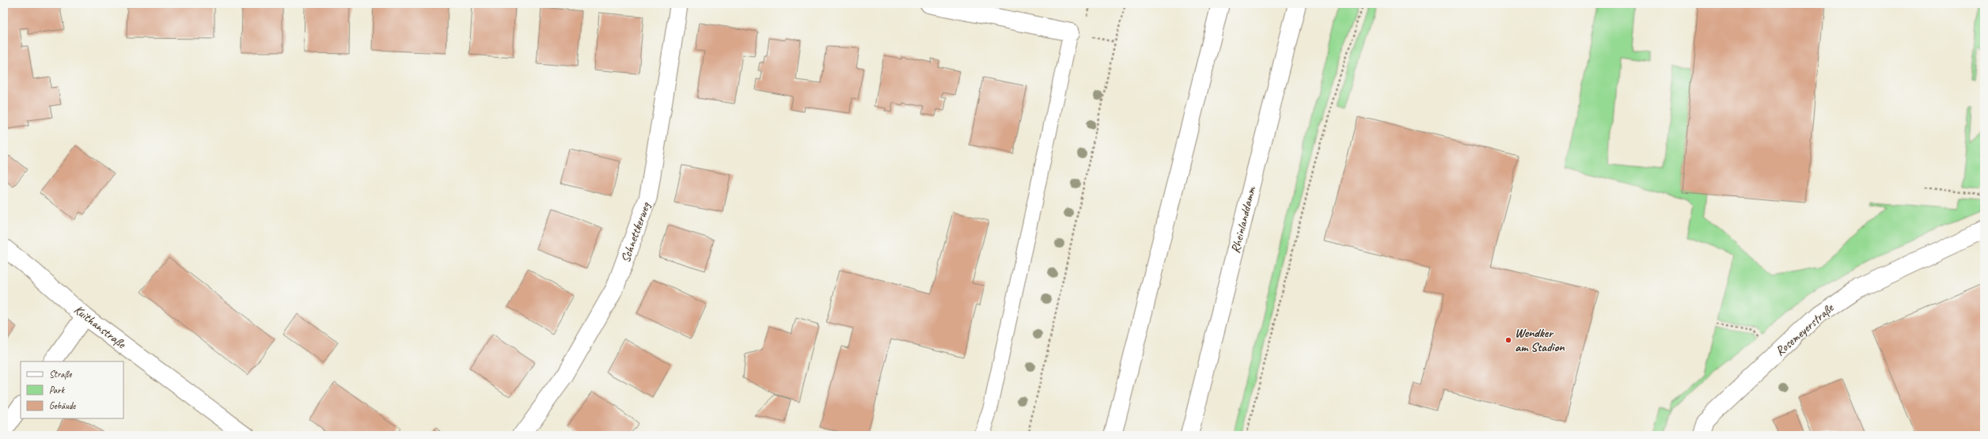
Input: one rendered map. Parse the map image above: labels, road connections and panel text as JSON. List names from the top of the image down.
{
  "streets": {
    "main road": [
      "Rheinlanddamm",
      "Schnettkerweg",
      "Kuithanstraße",
      "Rosemeyerstraße"
    ]
  },
  "places": ["Wendker am Stadion"],
  "legend": ["Straße", "Park", "Gebäude"]
}
